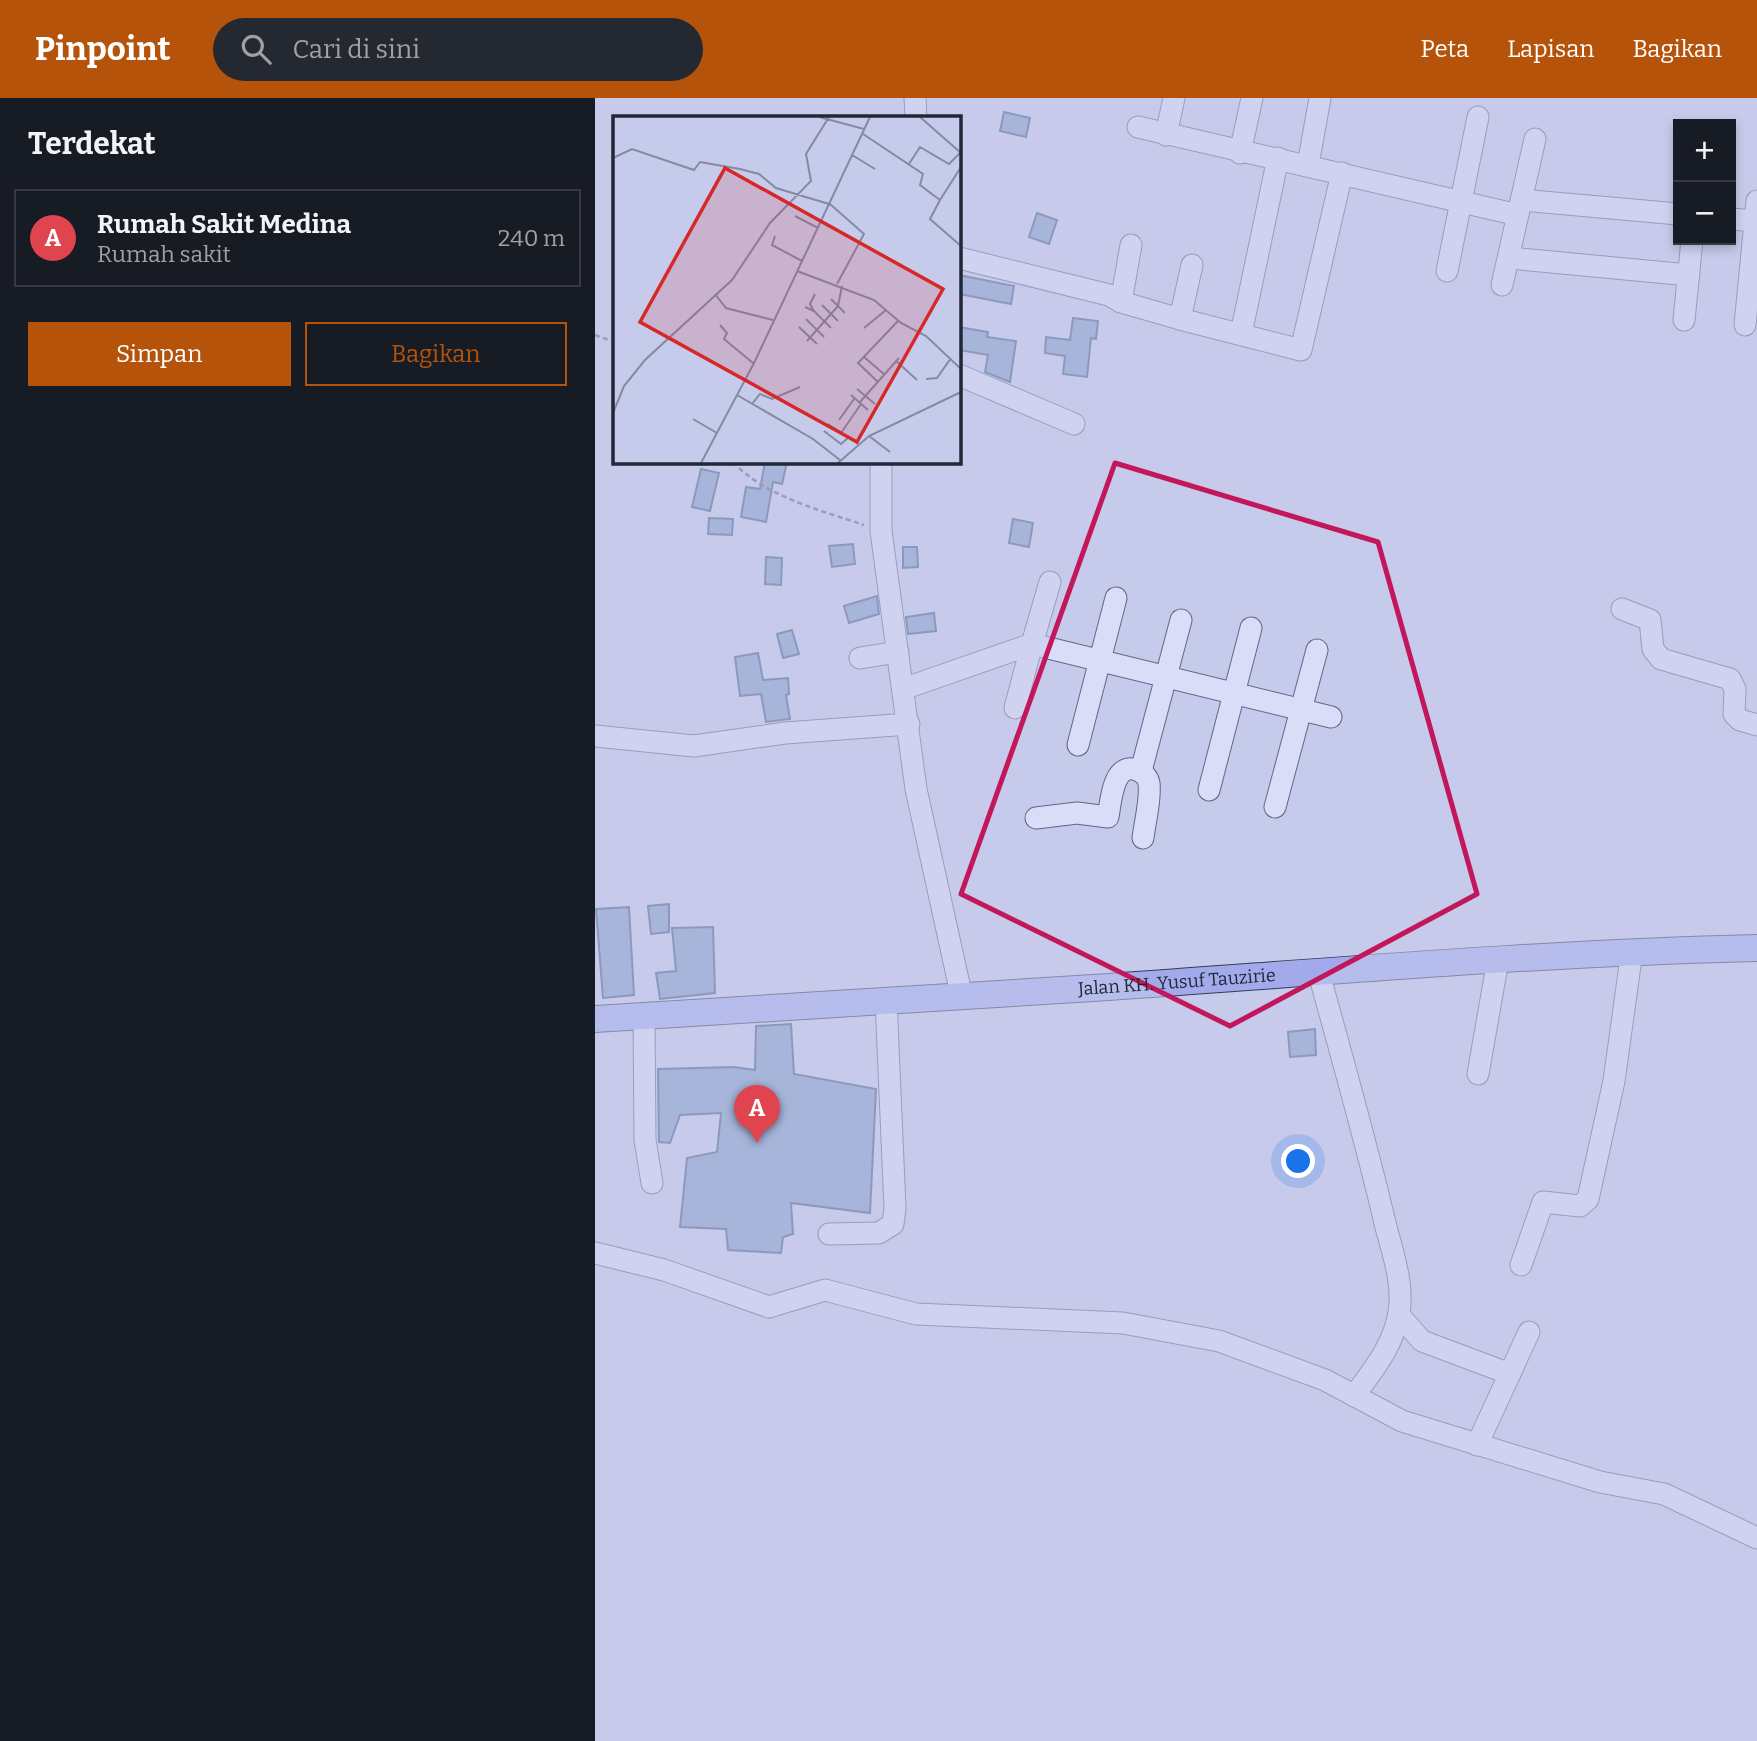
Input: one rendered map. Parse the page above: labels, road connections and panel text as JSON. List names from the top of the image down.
{
  "streets": {
    "main road": ["Jalan KH. Yusuf Tauzirie"]
  },
  "page": {
    "header": "Pinpoint",
    "search": "Cari di sini",
    "nav": ["Peta", "Lapisan", "Bagikan"],
    "heading": "Terdekat",
    "map_buttons": ["+", "−"],
    "list": [
      {
        "mark": "A",
        "name": "Rumah Sakit Medina",
        "note": "Rumah sakit",
        "value": "240 m"
      }
    ],
    "buttons": ["Simpan", "Bagikan"],
    "pins": "A"
  }
}
